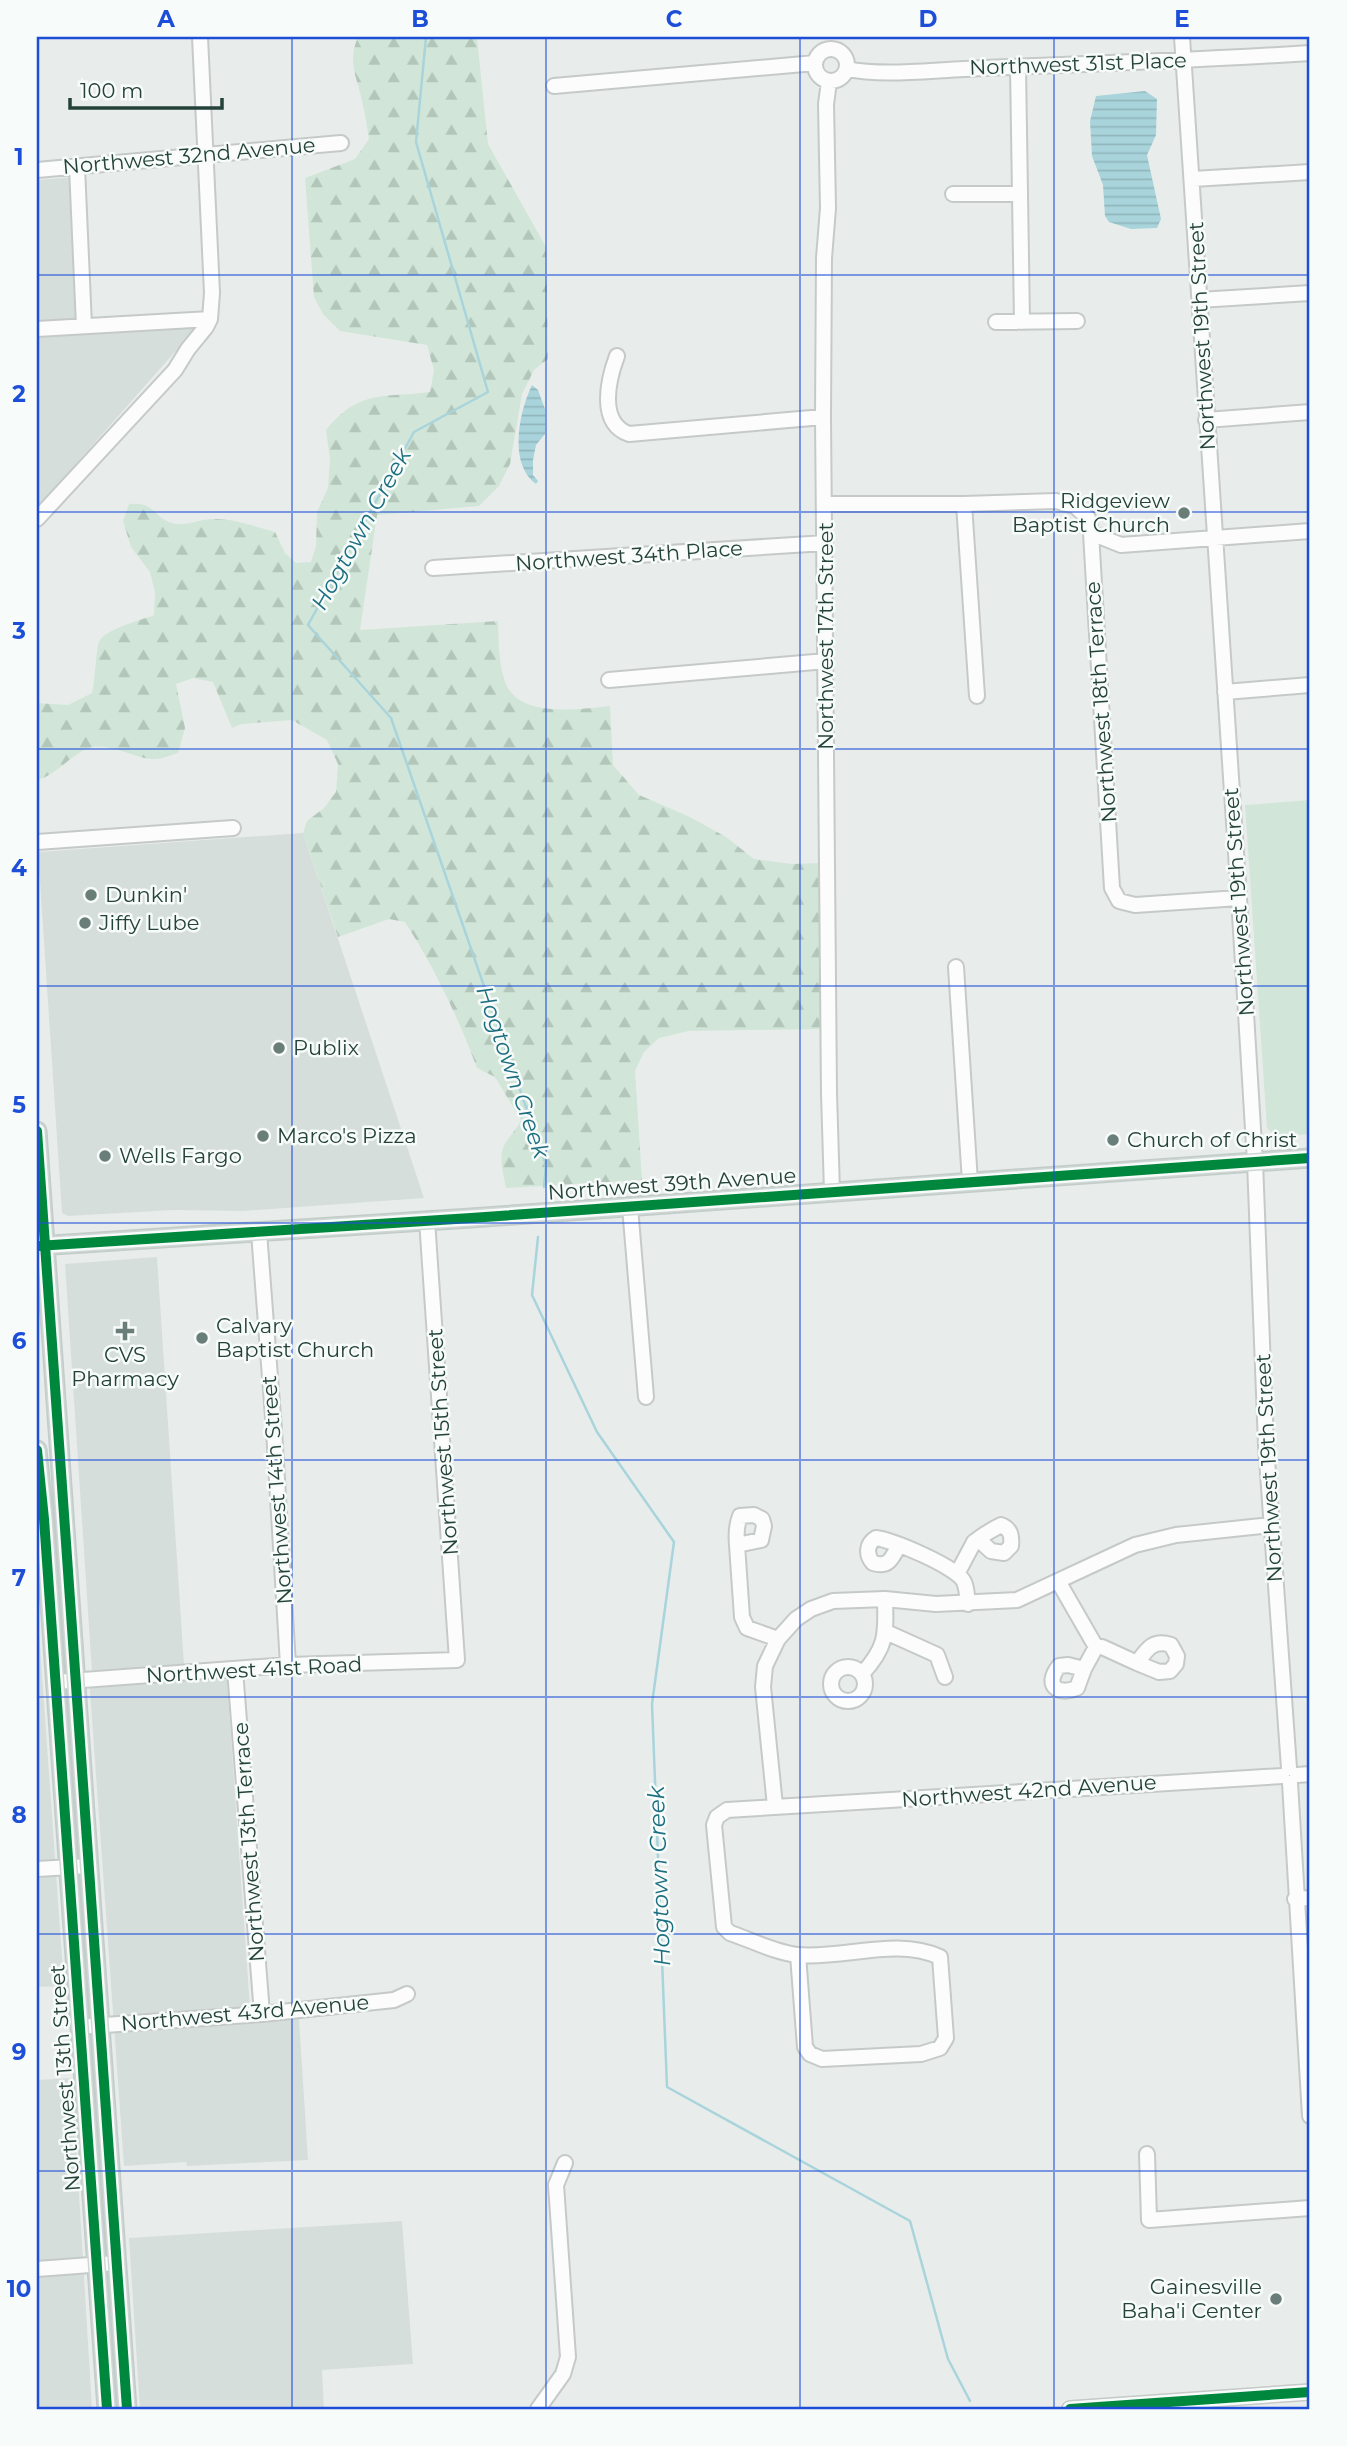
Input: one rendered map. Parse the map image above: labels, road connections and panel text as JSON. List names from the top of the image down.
{
  "streets": {
    "main road": ["Northwest 39th Avenue", "Northwest 13th Street"],
    "street": [
      "Northwest 31st Place",
      "Northwest 32nd Avenue",
      "Northwest 19th Street",
      "Northwest 34th Place",
      "Northwest 17th Street",
      "Northwest 18th Terrace",
      "Northwest 15th Street",
      "Northwest 14th Street",
      "Northwest 41st Road",
      "Northwest 42nd Avenue",
      "Northwest 13th Terrace",
      "Northwest 43rd Avenue"
    ]
  },
  "crossings": [
    ["Northwest 31st Place", "Northwest 19th Street"],
    ["Northwest 31st Place", "Northwest 17th Street"],
    ["Northwest 19th Street", "Northwest 18th Terrace"],
    ["Northwest 19th Street", "Northwest 39th Avenue"],
    ["Northwest 19th Street", "Northwest 42nd Avenue"],
    ["Northwest 34th Place", "Northwest 17th Street"],
    ["Northwest 17th Street", "Northwest 39th Avenue"],
    ["Northwest 39th Avenue", "Northwest 15th Street"],
    ["Northwest 39th Avenue", "Northwest 14th Street"],
    ["Northwest 39th Avenue", "Northwest 13th Street"],
    ["Northwest 15th Street", "Northwest 41st Road"],
    ["Northwest 14th Street", "Northwest 41st Road"],
    ["Northwest 41st Road", "Northwest 13th Terrace"],
    ["Northwest 41st Road", "Northwest 13th Street"],
    ["Northwest 13th Terrace", "Northwest 43rd Avenue"],
    ["Northwest 43rd Avenue", "Northwest 13th Street"]
  ],
  "water": ["Hogtown Creek"],
  "places": {
    "other": [
      "Ridgeview Baptist Church",
      "Dunkin'",
      "Jiffy Lube",
      "Publix",
      "Marco's Pizza",
      "Church of Christ",
      "Wells Fargo",
      "Calvary Baptist Church",
      "Gainesville Baha'i Center"
    ],
    "health": ["CVS Pharmacy"]
  },
  "scale_bar": "100 m",
  "grid": {
    "columns": [
      "A",
      "B",
      "C",
      "D",
      "E"
    ],
    "rows": [
      "1",
      "2",
      "3",
      "4",
      "5",
      "6",
      "7",
      "8",
      "9",
      "10"
    ]
  }
}
